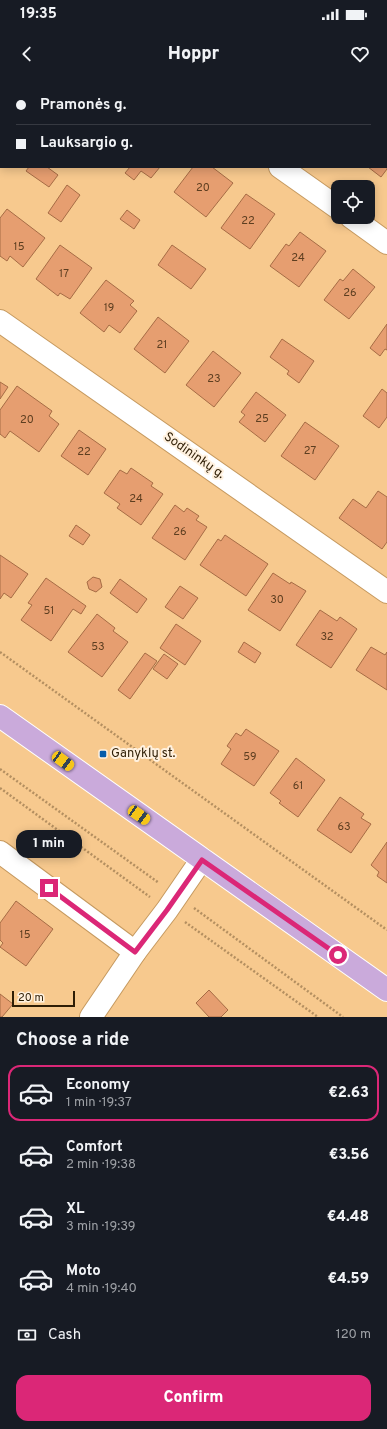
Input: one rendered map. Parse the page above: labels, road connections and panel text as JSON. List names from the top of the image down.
{
  "streets": {
    "street": ["Sodininkų g."]
  },
  "places": {
    "transit": ["Ganyklų st."]
  },
  "house_numbers": [
    "20",
    "22",
    "15",
    "24",
    "17",
    "26",
    "19",
    "21",
    "23",
    "25",
    "20",
    "27",
    "22",
    "24",
    "26",
    "30",
    "51",
    "32",
    "53",
    "59",
    "61",
    "63",
    "15"
  ],
  "scale_bar": "20 m",
  "page": {
    "status": "19:35",
    "header": "Hoppr",
    "banner": ["Pramonės g.", "Lauksargio g."],
    "bubble": "1 min",
    "scale": "20 m",
    "heading": "Choose a ride",
    "list": [
      {
        "name": "Economy",
        "note": "1 min · 19:37",
        "value": "€2.63"
      },
      {
        "name": "Comfort",
        "note": "2 min · 19:38",
        "value": "€3.56"
      },
      {
        "name": "XL",
        "note": "3 min · 19:39",
        "value": "€4.48"
      },
      {
        "name": "Moto",
        "note": "4 min · 19:40",
        "value": "€4.59"
      }
    ],
    "pay": ["Cash", "120 m"],
    "buttons": "Confirm"
  }
}
